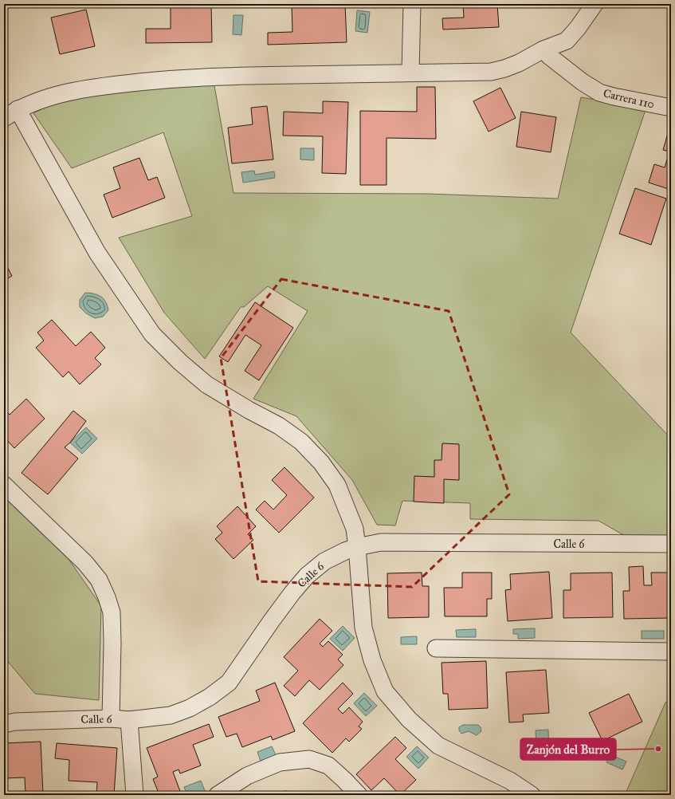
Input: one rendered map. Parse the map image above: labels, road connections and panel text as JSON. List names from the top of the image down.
{
  "streets": {
    "street": ["Carrera 110", "Calle 6"]
  },
  "places": ["Zanjón del Burro"]
}
